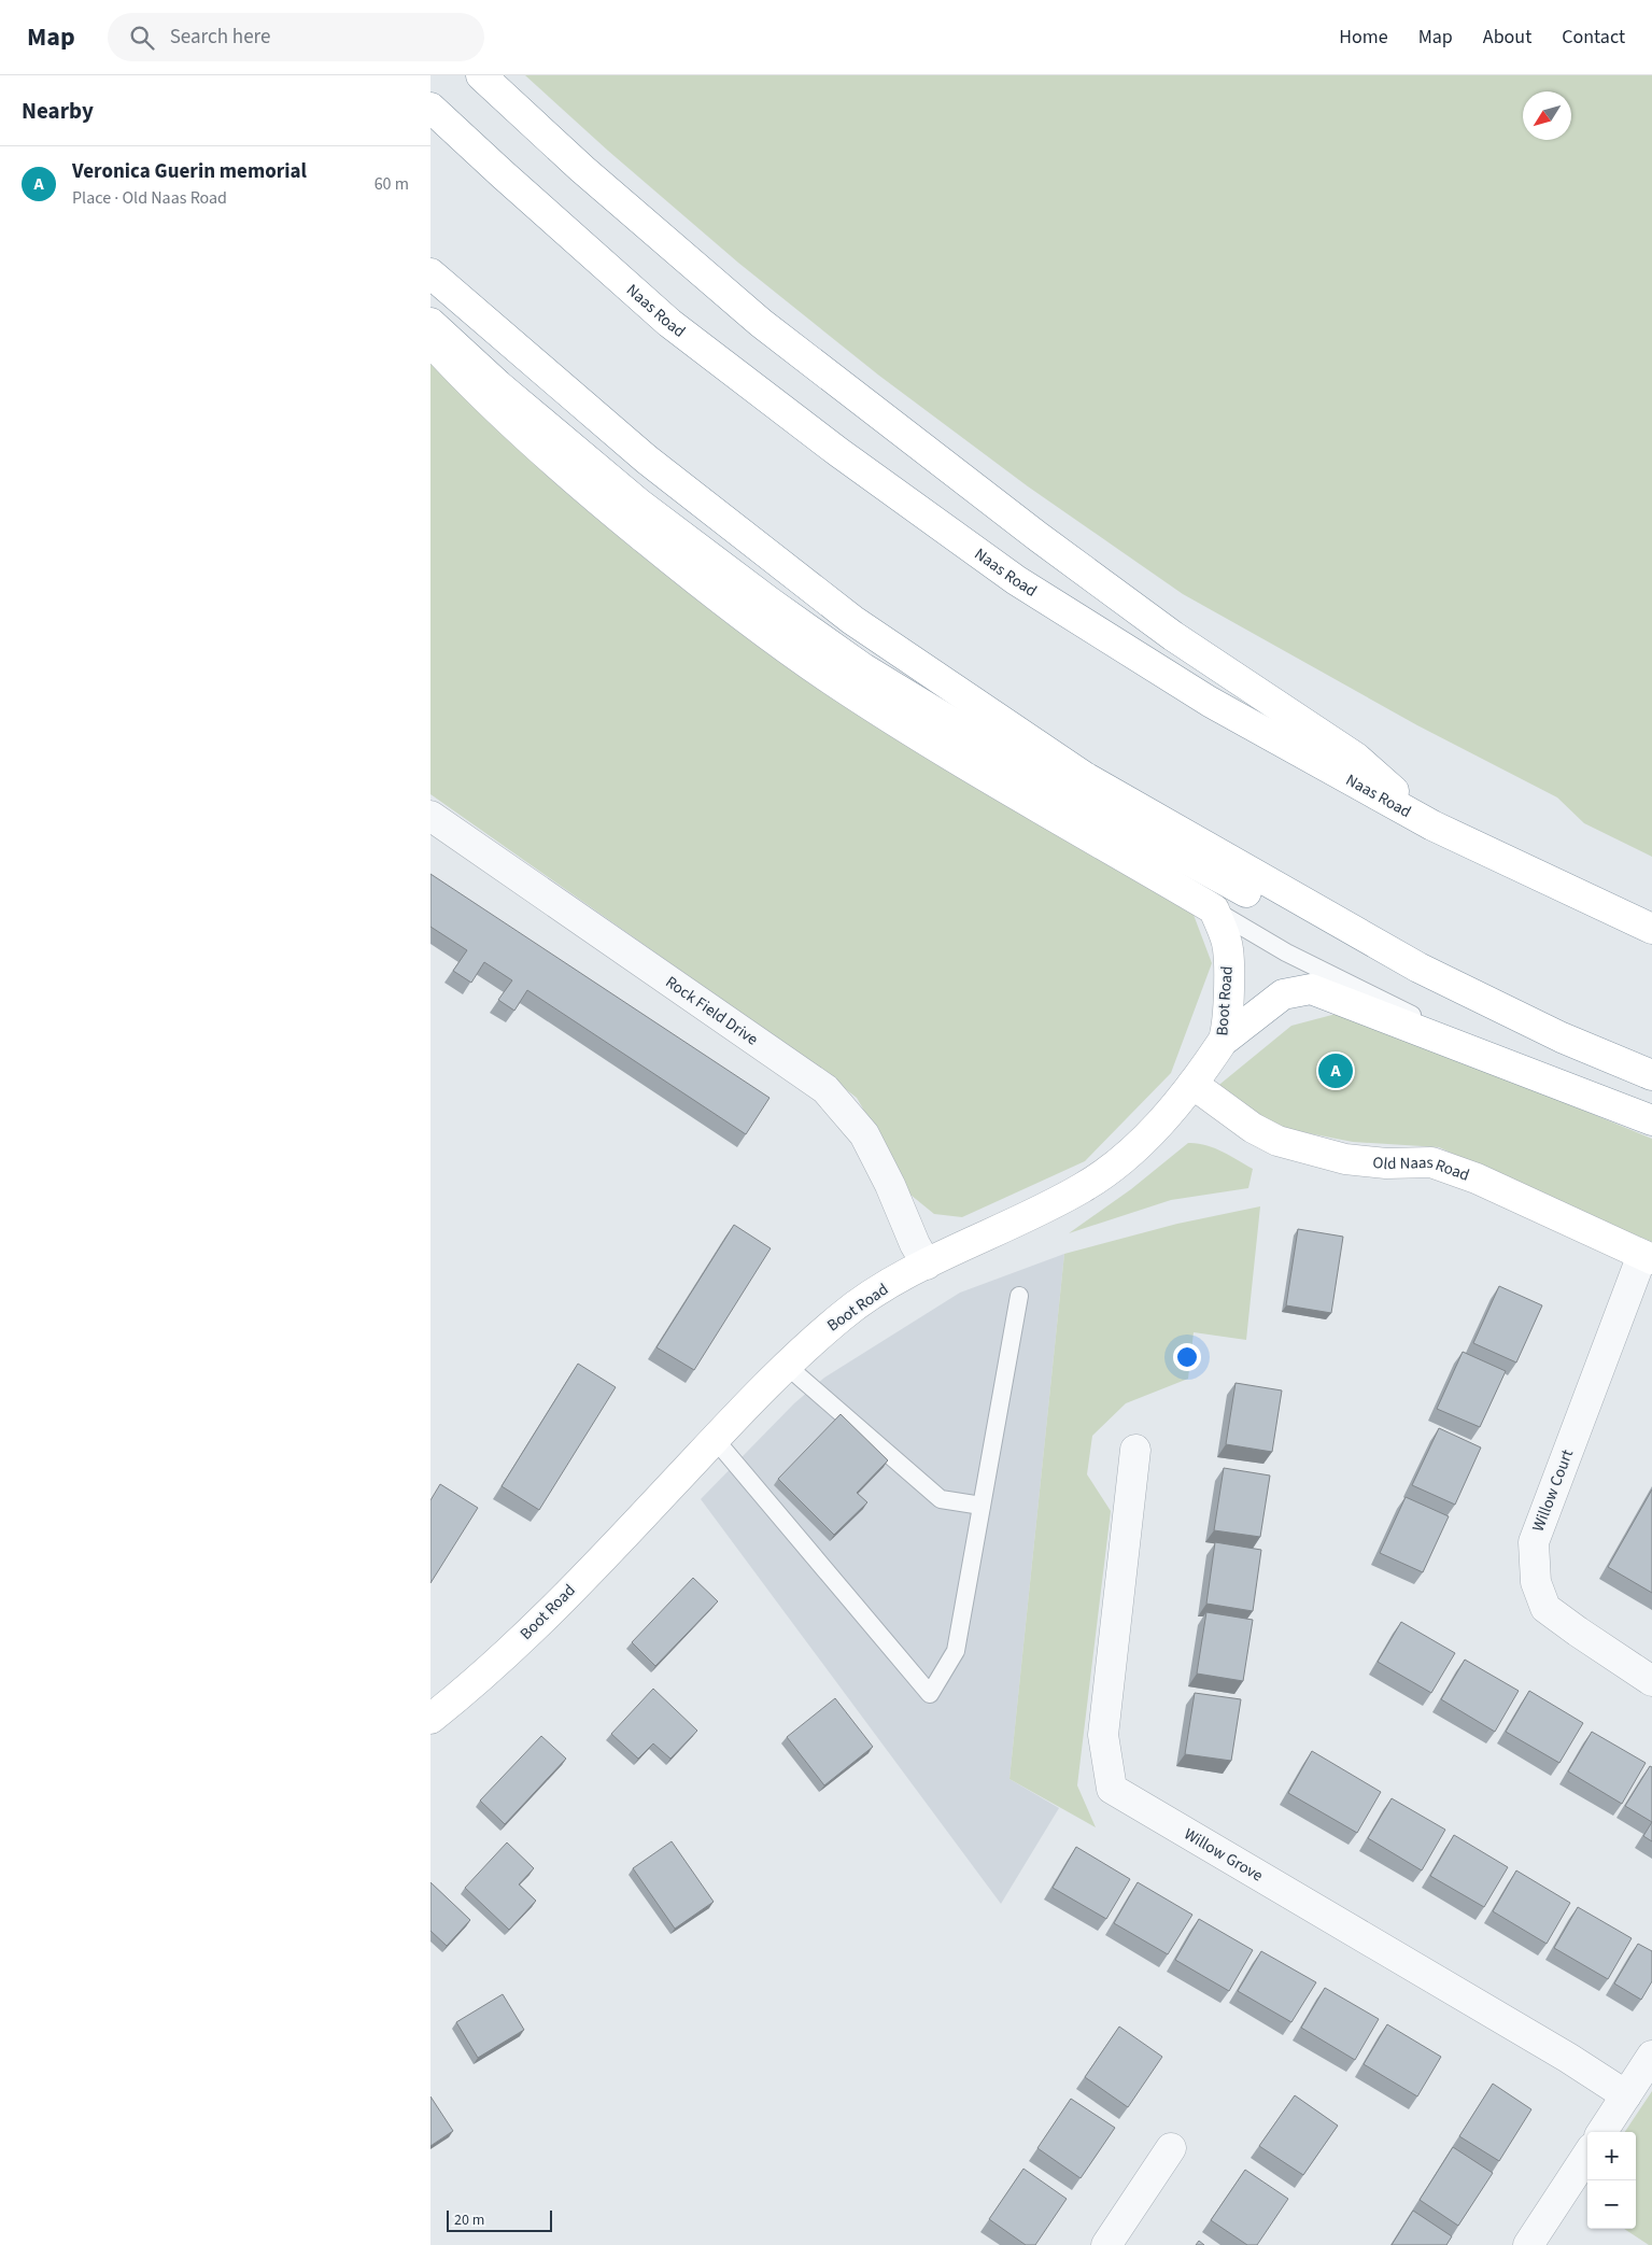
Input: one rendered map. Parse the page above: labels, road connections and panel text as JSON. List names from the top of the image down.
{
  "streets": {
    "main road": ["Naas Road", "Boot Road", "Old Naas Road"],
    "street": ["Rock Field Drive", "Willow Court", "Willow Grove"]
  },
  "crossings": [
    ["Boot Road", "Rock Field Drive"],
    ["Boot Road", "Old Naas Road"],
    ["Old Naas Road", "Willow Court"]
  ],
  "scale_bar": "20 m",
  "north": "bottom left",
  "page": {
    "header": "Map",
    "search": "Search here",
    "nav": [
      "Home",
      "Map",
      "About",
      "Contact"
    ],
    "heading": "Nearby",
    "list": [
      {
        "mark": "A",
        "name": "Veronica Guerin memorial",
        "note": "Place · Old Naas Road",
        "value": "60 m"
      }
    ],
    "pins": "A",
    "map_buttons": ["+", "−"],
    "scale": "20 m"
  }
}
